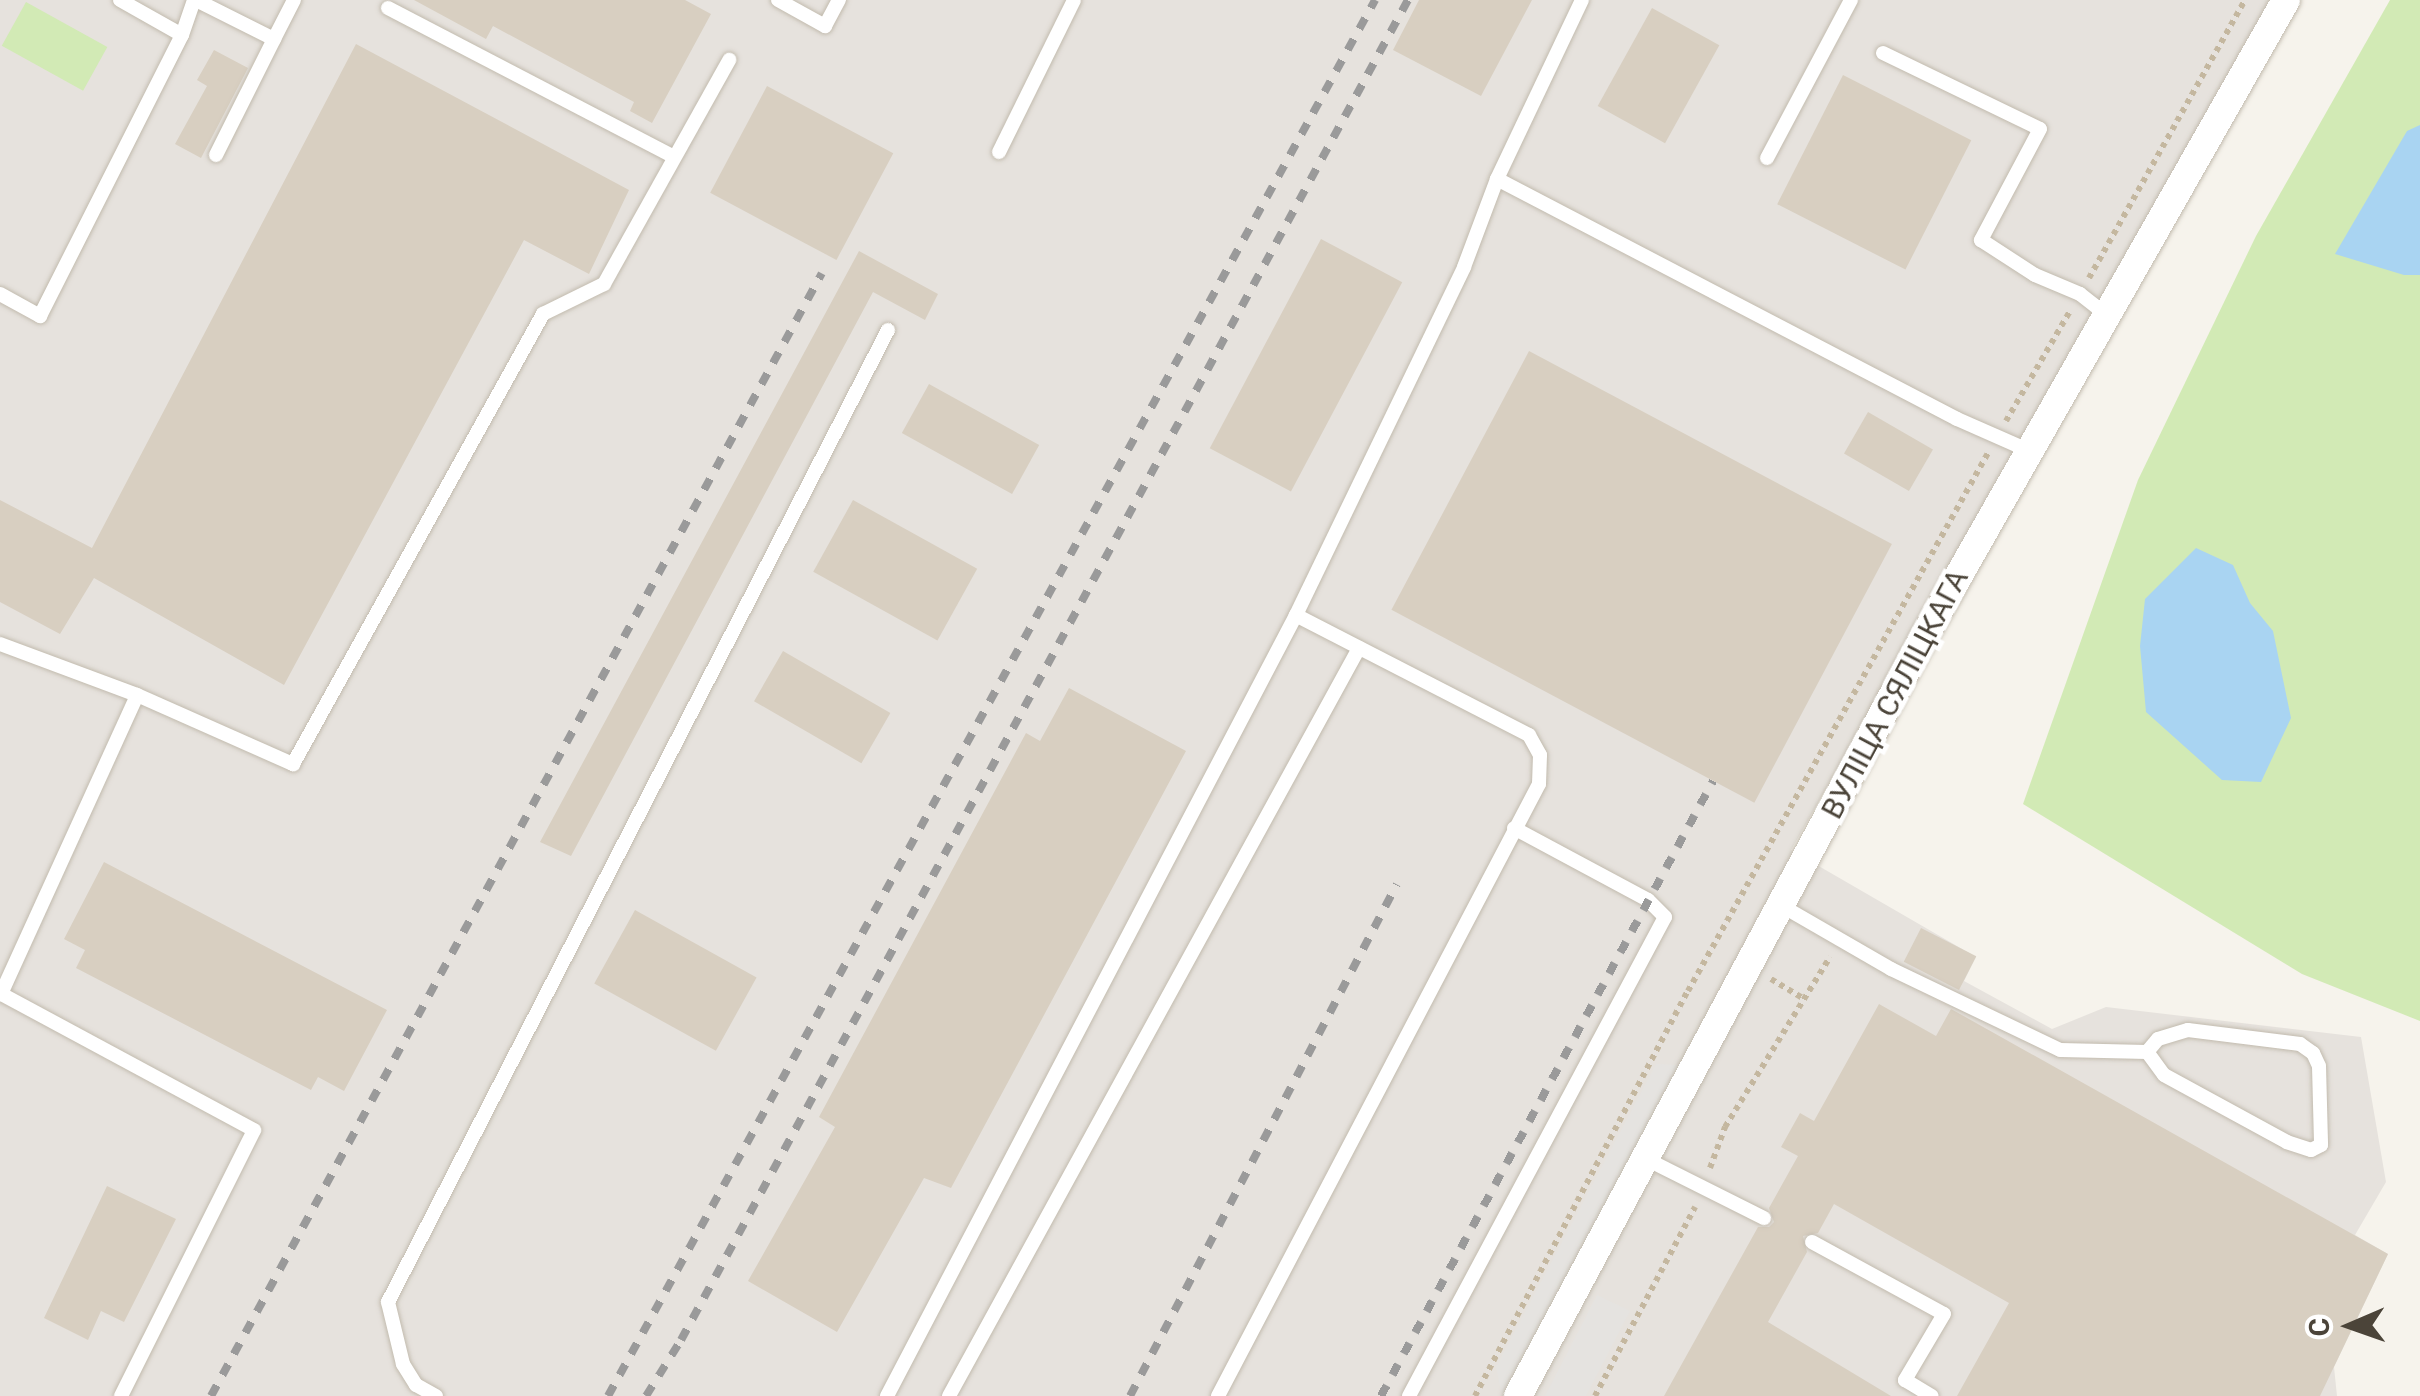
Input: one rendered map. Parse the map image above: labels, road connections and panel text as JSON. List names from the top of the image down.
{
  "streets": {
    "street": ["ВУЛІЦА СЯЛІЦКАГА"]
  },
  "north": "left"
}
